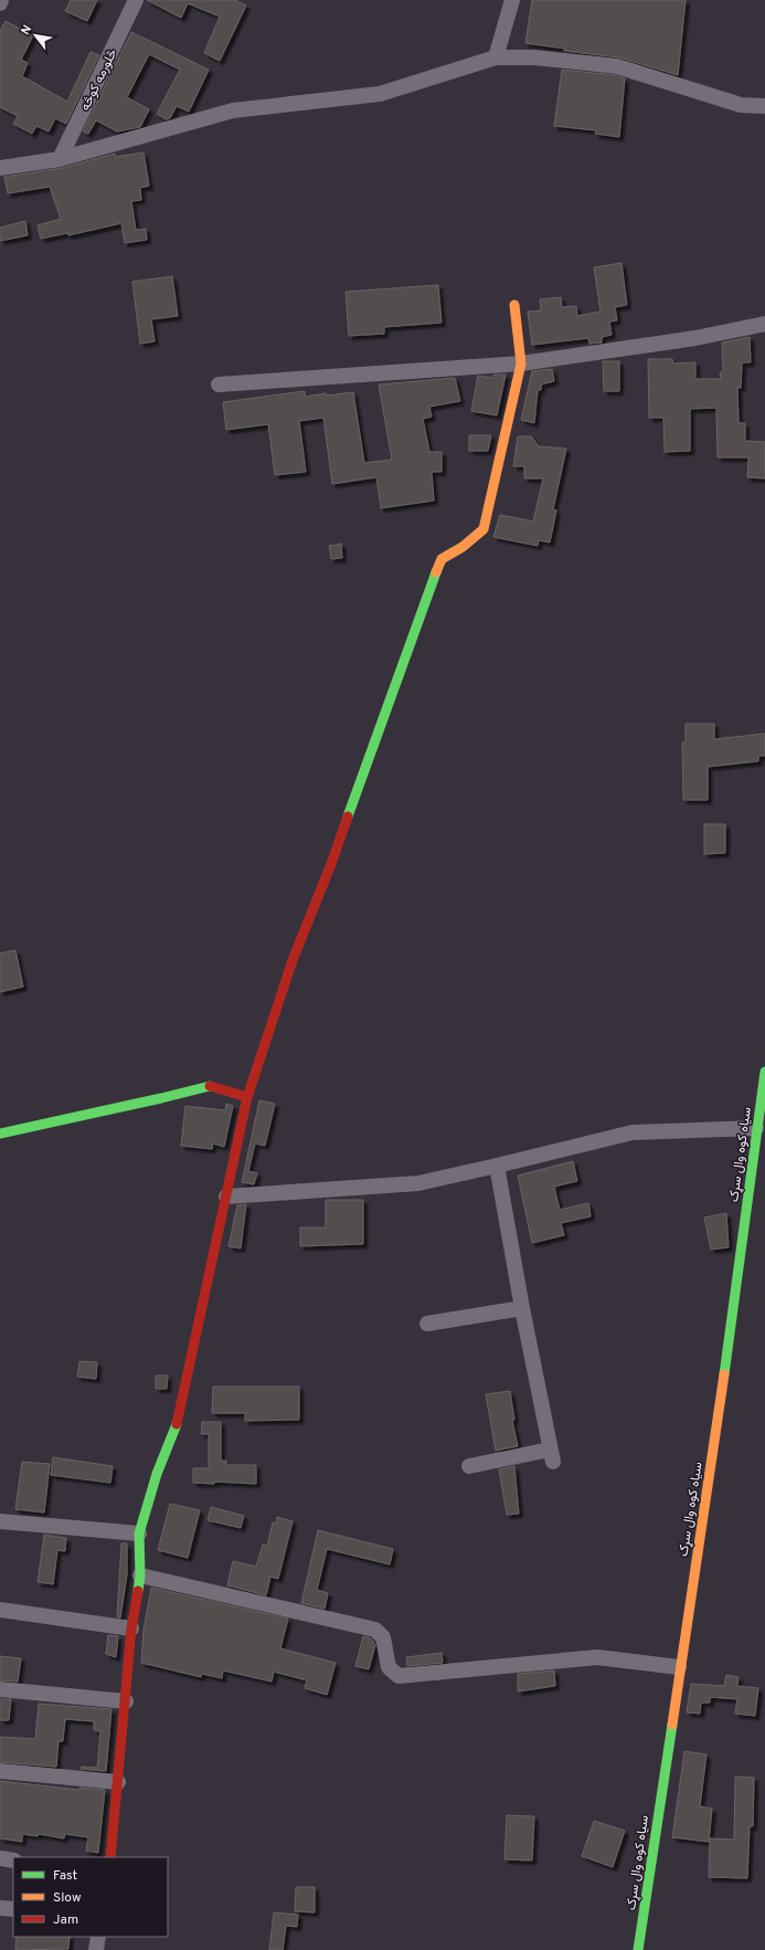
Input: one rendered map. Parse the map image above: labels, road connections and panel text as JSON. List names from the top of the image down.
{
  "streets": {
    "street": ["څلورمه کوڅه", "سیاه کوه وال سړک"]
  },
  "legend": ["Fast", "Slow", "Jam"],
  "north": "top left"
}
